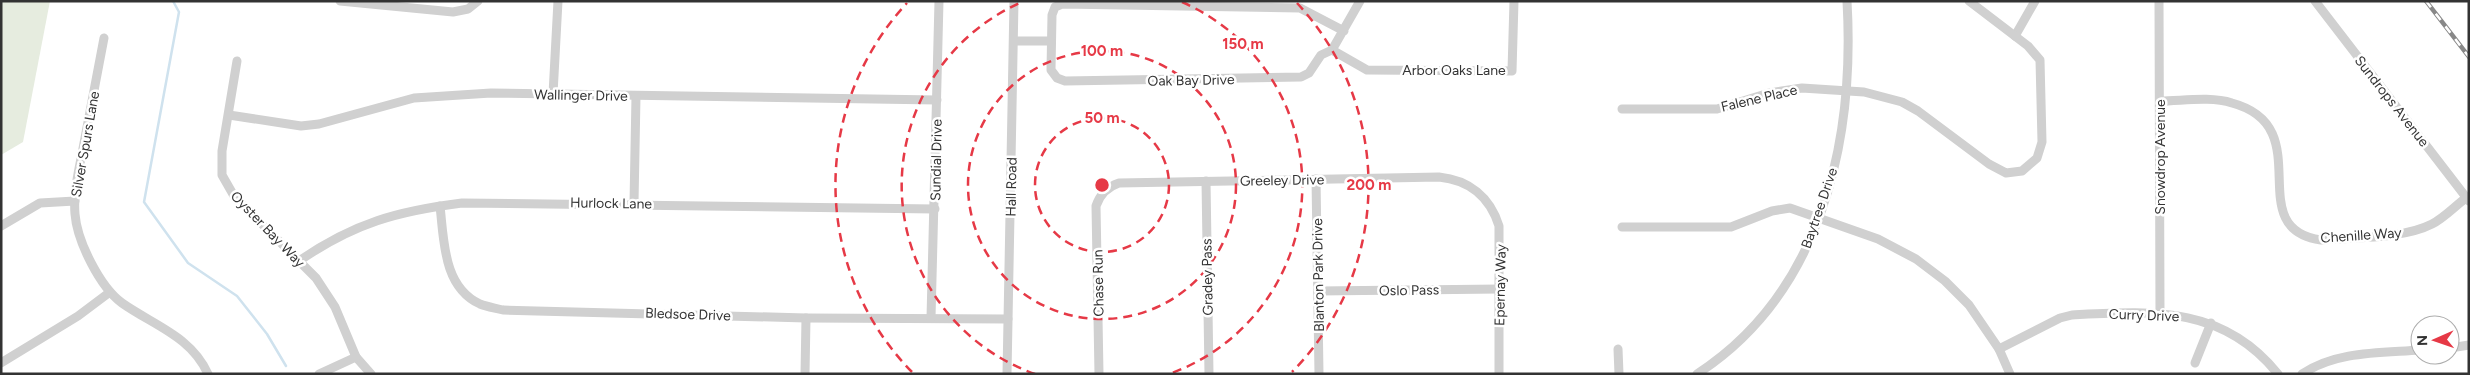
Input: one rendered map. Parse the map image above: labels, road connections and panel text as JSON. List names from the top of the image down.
{
  "streets": {
    "street": [
      "Arbor Oaks Lane",
      "Oak Bay Drive",
      "Wallinger Drive",
      "Falene Place",
      "Sundrops Avenue",
      "Silver Spurs Lane",
      "Snowdrop Avenue",
      "Sundial Drive",
      "Greeley Drive",
      "Hall Road",
      "Hurlock Lane",
      "Baytree Drive",
      "Oyster Bay Way",
      "Chenille Way",
      "Blanton Park Drive",
      "Gradey Pass",
      "Chase Run",
      "Epernay Way",
      "Oslo Pass",
      "Bledsoe Drive",
      "Curry Drive"
    ]
  },
  "crossings": [
    ["Arbor Oaks Lane", "Oak Bay Drive"],
    ["Wallinger Drive", "Sundial Drive"],
    ["Wallinger Drive", "Oyster Bay Way"],
    ["Falene Place", "Baytree Drive"],
    ["Sundrops Avenue", "Chenille Way"],
    ["Snowdrop Avenue", "Chenille Way"],
    ["Snowdrop Avenue", "Curry Drive"],
    ["Sundial Drive", "Hurlock Lane"],
    ["Sundial Drive", "Bledsoe Drive"],
    ["Greeley Drive", "Blanton Park Drive"],
    ["Greeley Drive", "Gradey Pass"],
    ["Greeley Drive", "Chase Run"],
    ["Greeley Drive", "Epernay Way"],
    ["Hall Road", "Bledsoe Drive"],
    ["Hurlock Lane", "Oyster Bay Way"],
    ["Hurlock Lane", "Bledsoe Drive"],
    ["Blanton Park Drive", "Oslo Pass"],
    ["Epernay Way", "Oslo Pass"]
  ],
  "north": "left",
  "rings": [
    "150 m",
    "100 m",
    "50 m",
    "200 m"
  ]
}
